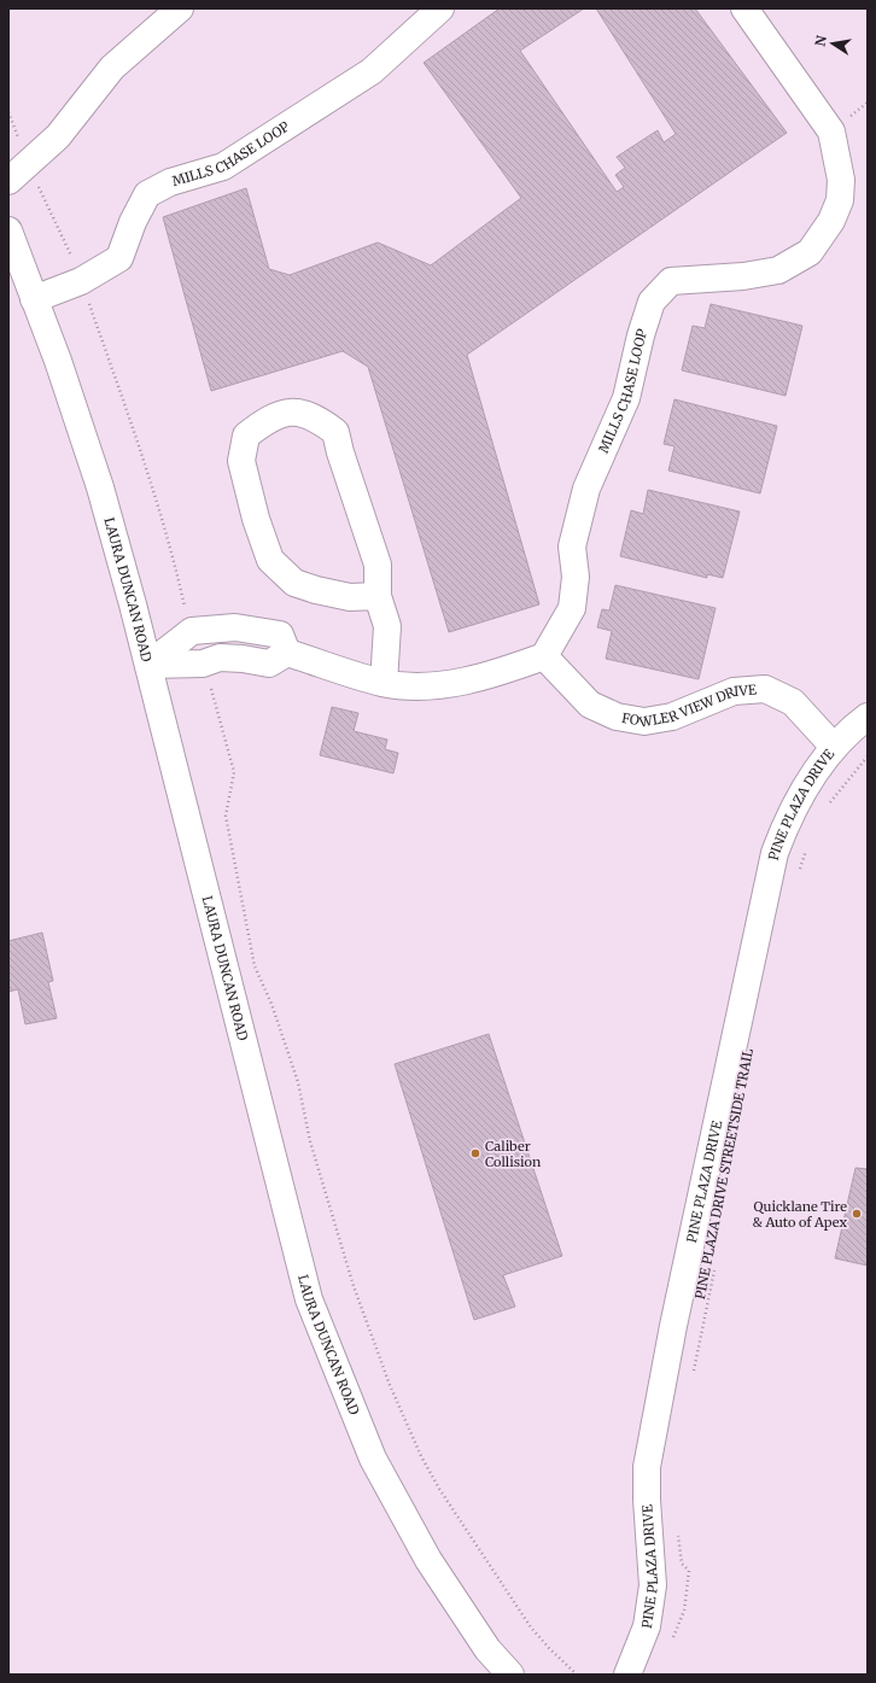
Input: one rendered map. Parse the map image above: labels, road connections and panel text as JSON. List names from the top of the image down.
{
  "streets": {
    "street": [
      "MILLS CHASE LOOP",
      "LAURA DUNCAN ROAD",
      "FOWLER VIEW DRIVE",
      "PINE PLAZA DRIVE"
    ],
    "path": ["PINE PLAZA DRIVE STREETSIDE TRAIL"]
  },
  "crossings": [
    ["MILLS CHASE LOOP", "LAURA DUNCAN ROAD"],
    ["MILLS CHASE LOOP", "FOWLER VIEW DRIVE"],
    ["FOWLER VIEW DRIVE", "PINE PLAZA DRIVE"]
  ],
  "places": ["Caliber Collision", "Quicklane Tire & Auto of Apex"],
  "north": "left"
}
